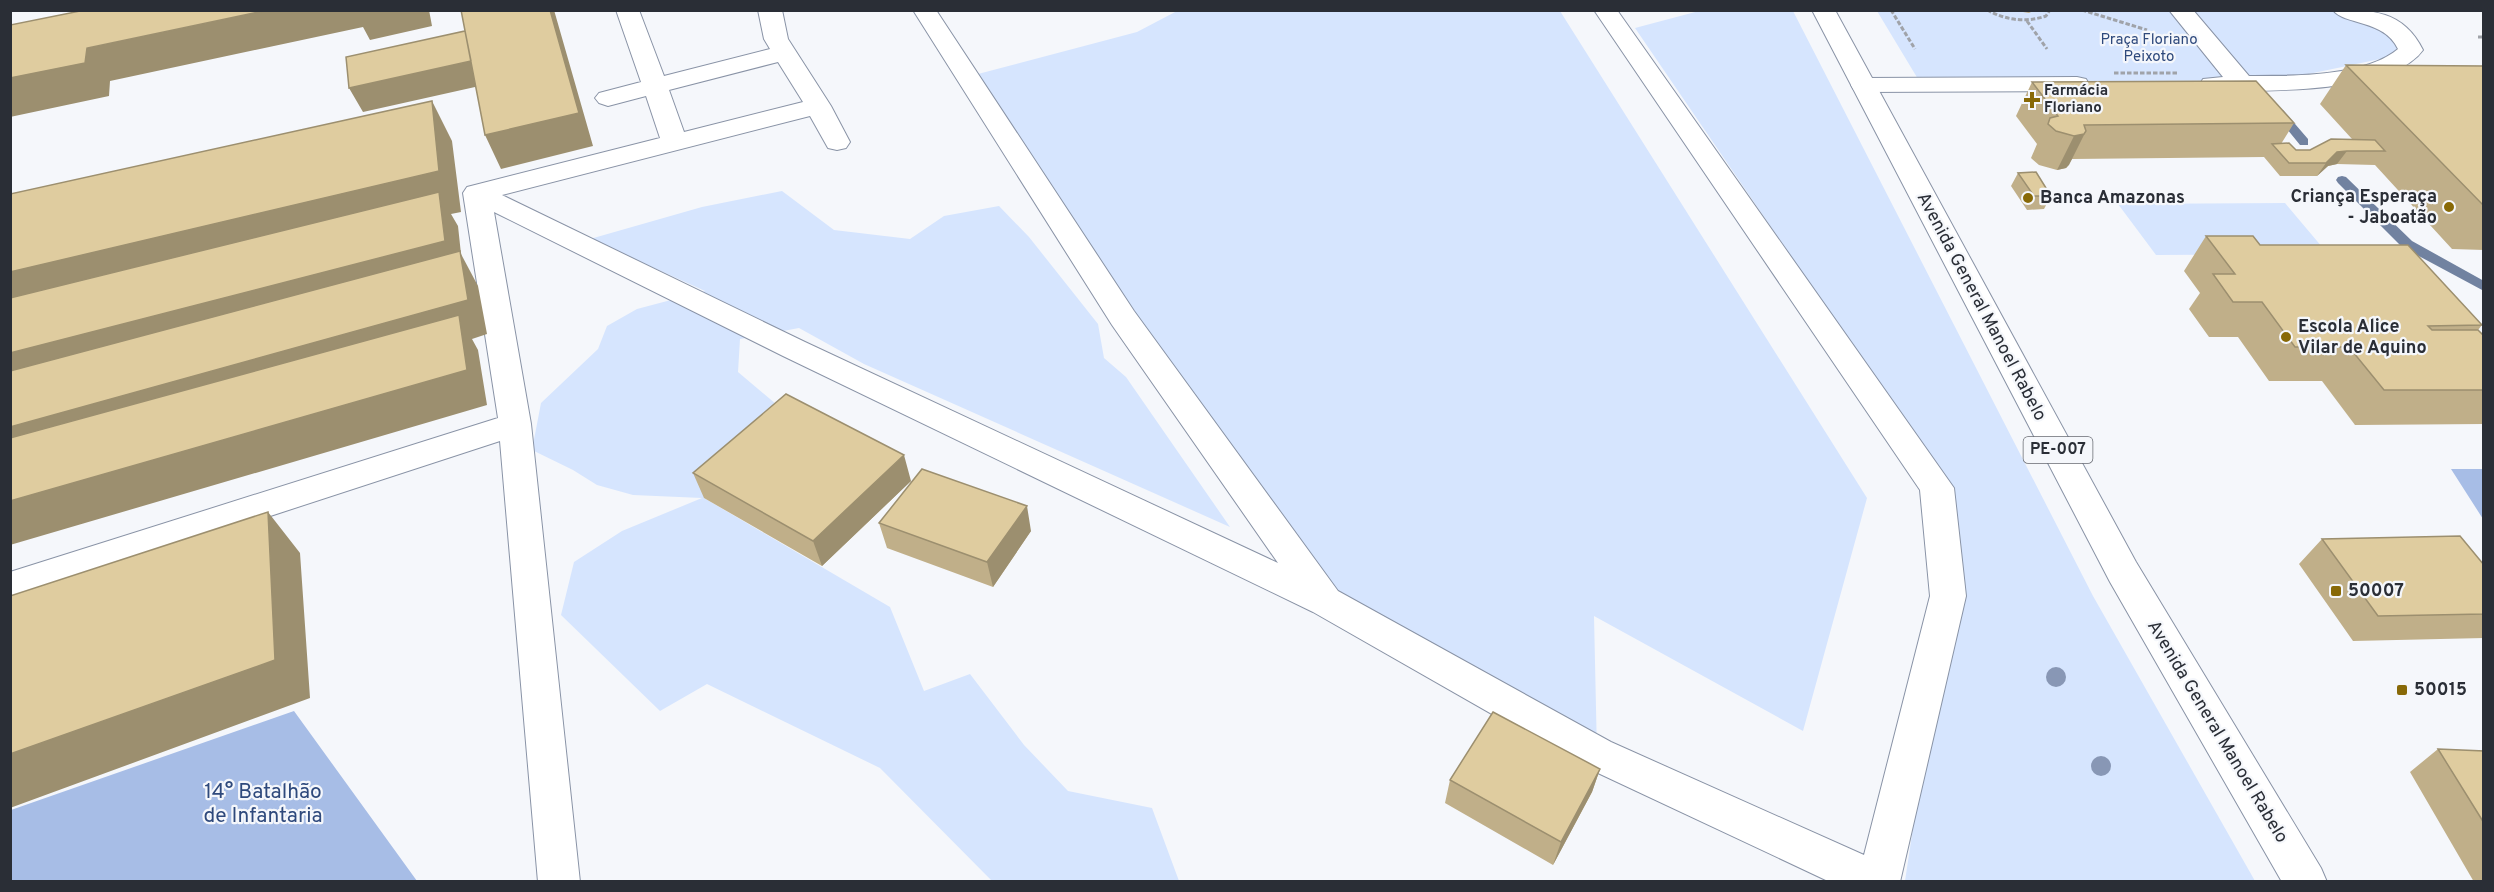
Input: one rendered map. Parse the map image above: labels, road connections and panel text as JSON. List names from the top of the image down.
{
  "streets": {
    "main road": ["Avenida General Manoel Rabelo", "PE-007"]
  },
  "parks": ["Praça Floriano Peixoto", "14° Batalhão de Infantaria"],
  "places": {
    "health": ["Farmácia Floriano"],
    "other": ["Banca Amazonas", "Criança Esperaça - Jaboatão", "Escola Alice Vilar de Aquino"],
    "transit": ["50007", "50015"]
  }
}
